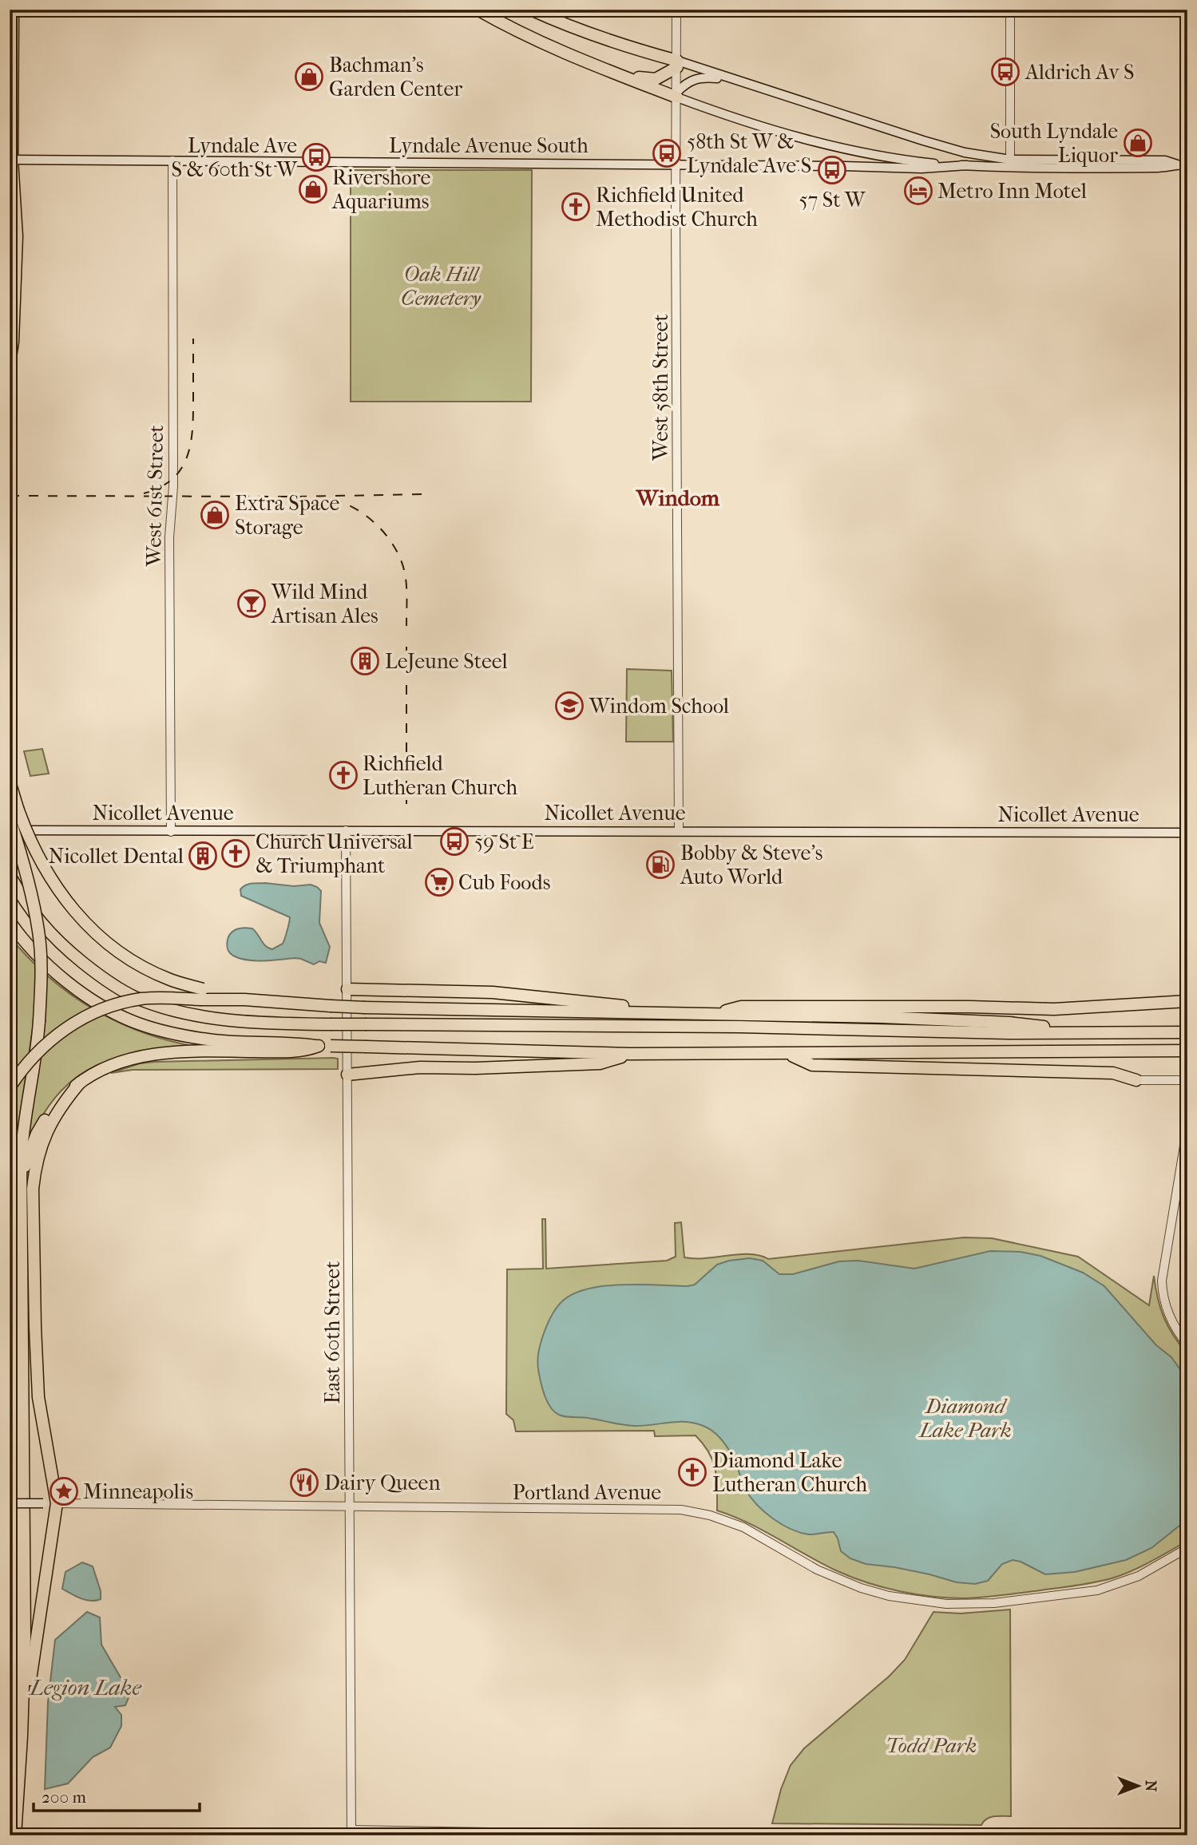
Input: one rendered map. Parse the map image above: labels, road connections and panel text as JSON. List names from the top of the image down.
{
  "streets": {
    "main road": ["Lyndale Avenue South", "Nicollet Avenue"],
    "street": [
      "West 58th Street",
      "West 61st Street",
      "East 60th Street",
      "Portland Avenue"
    ]
  },
  "crossings": [
    ["Lyndale Avenue South", "West 58th Street"],
    ["Lyndale Avenue South", "West 61st Street"],
    ["West 58th Street", "Nicollet Avenue"],
    ["West 61st Street", "Nicollet Avenue"],
    ["Nicollet Avenue", "East 60th Street"],
    ["East 60th Street", "Portland Avenue"]
  ],
  "districts": ["Windom"],
  "water": ["Legion Lake"],
  "parks": ["Oak Hill Cemetery", "Diamond Lake Park", "Todd Park"],
  "places": {
    "bus stop": [
      "Aldrich Av S",
      "58th St W & Lyndale Ave S",
      "Lyndale Ave S & 60th St W",
      "57 St W",
      "59 St E"
    ],
    "shop": [
      "Bachman's Garden Center",
      "South Lyndale Liquor",
      "Rivershore Aquariums",
      "Extra Space Storage"
    ],
    "hotel": ["Metro Inn Motel"],
    "church": [
      "Richfield United Methodist Church",
      "Richfield Lutheran Church",
      "Church Universal & Triumphant",
      "Diamond Lake Lutheran Church"
    ],
    "bar": ["Wild Mind Artisan Ales"],
    "building": ["LeJeune Steel", "Nicollet Dental"],
    "school or university": ["Windom School"],
    "fuel station": ["Bobby & Steve's Auto World"],
    "supermarket": ["Cub Foods"],
    "restaurant": ["Dairy Queen"],
    "place": ["Minneapolis"]
  },
  "scale_bar": "200 m",
  "north": "right"
}
